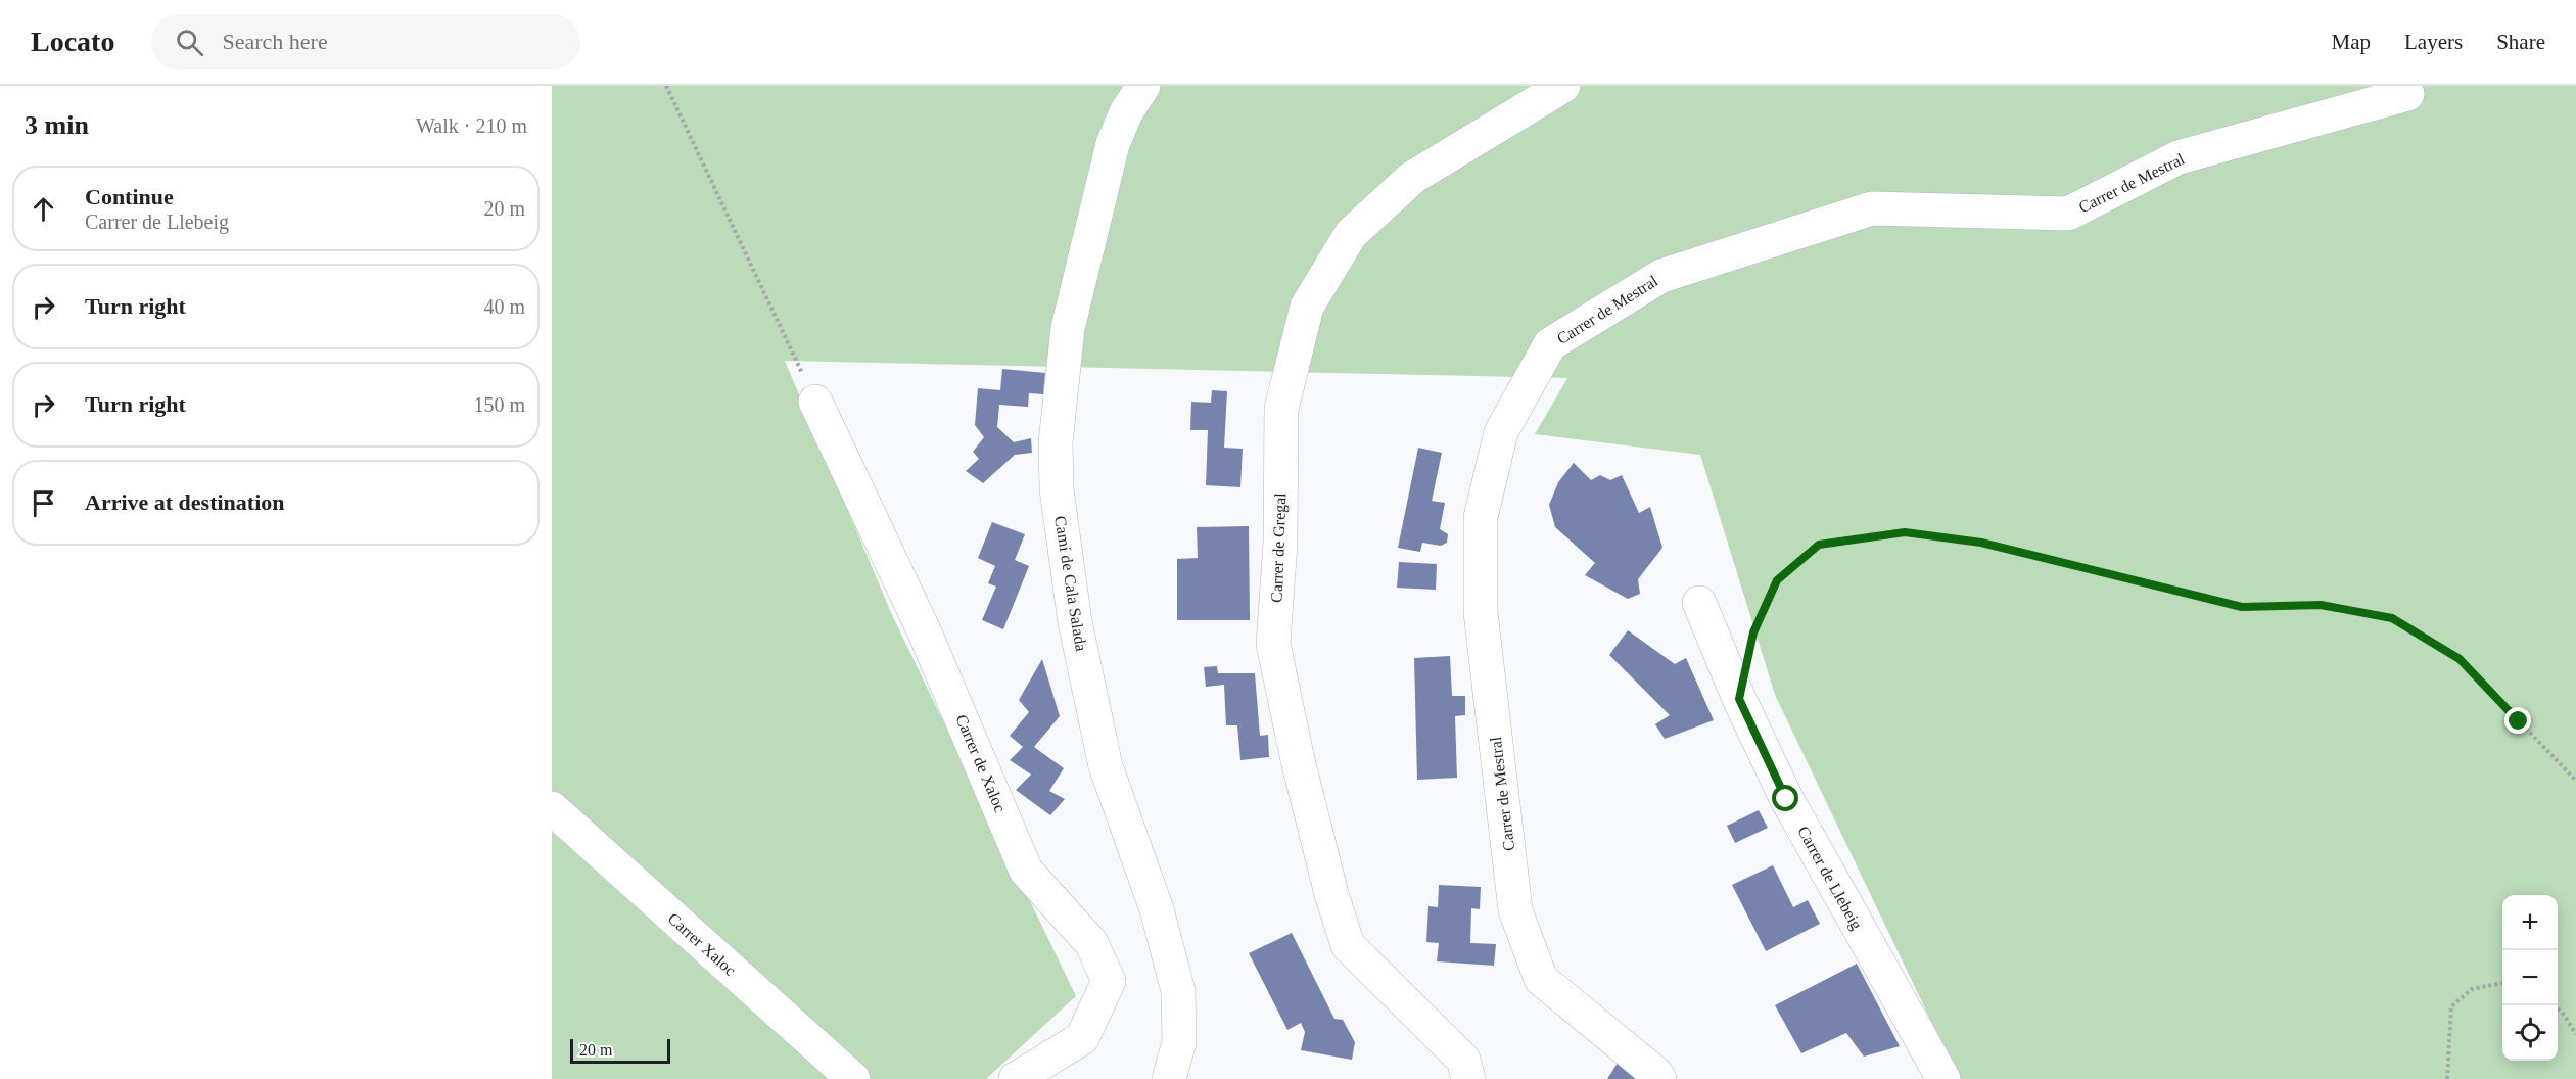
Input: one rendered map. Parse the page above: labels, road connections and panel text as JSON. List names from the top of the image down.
{
  "streets": {
    "street": [
      "Carrer de Mestral",
      "Carrer de Gregal",
      "Camí de Cala Salada",
      "Carrer de Xaloc",
      "Carrer de Llebeig",
      "Carrer Xaloc"
    ]
  },
  "scale_bar": "20 m",
  "page": {
    "header": "Locato",
    "search": "Search here",
    "nav": ["Map", "Layers", "Share"],
    "heading": ["3 min", "Walk · 210 m"],
    "list": [
      ["Continue", "Carrer de Llebeig", "20 m"],
      ["Turn right", "40 m"],
      ["Turn right", "150 m"],
      "Arrive at destination"
    ],
    "map_buttons": ["+", "−"],
    "scale": "20 m"
  }
}
